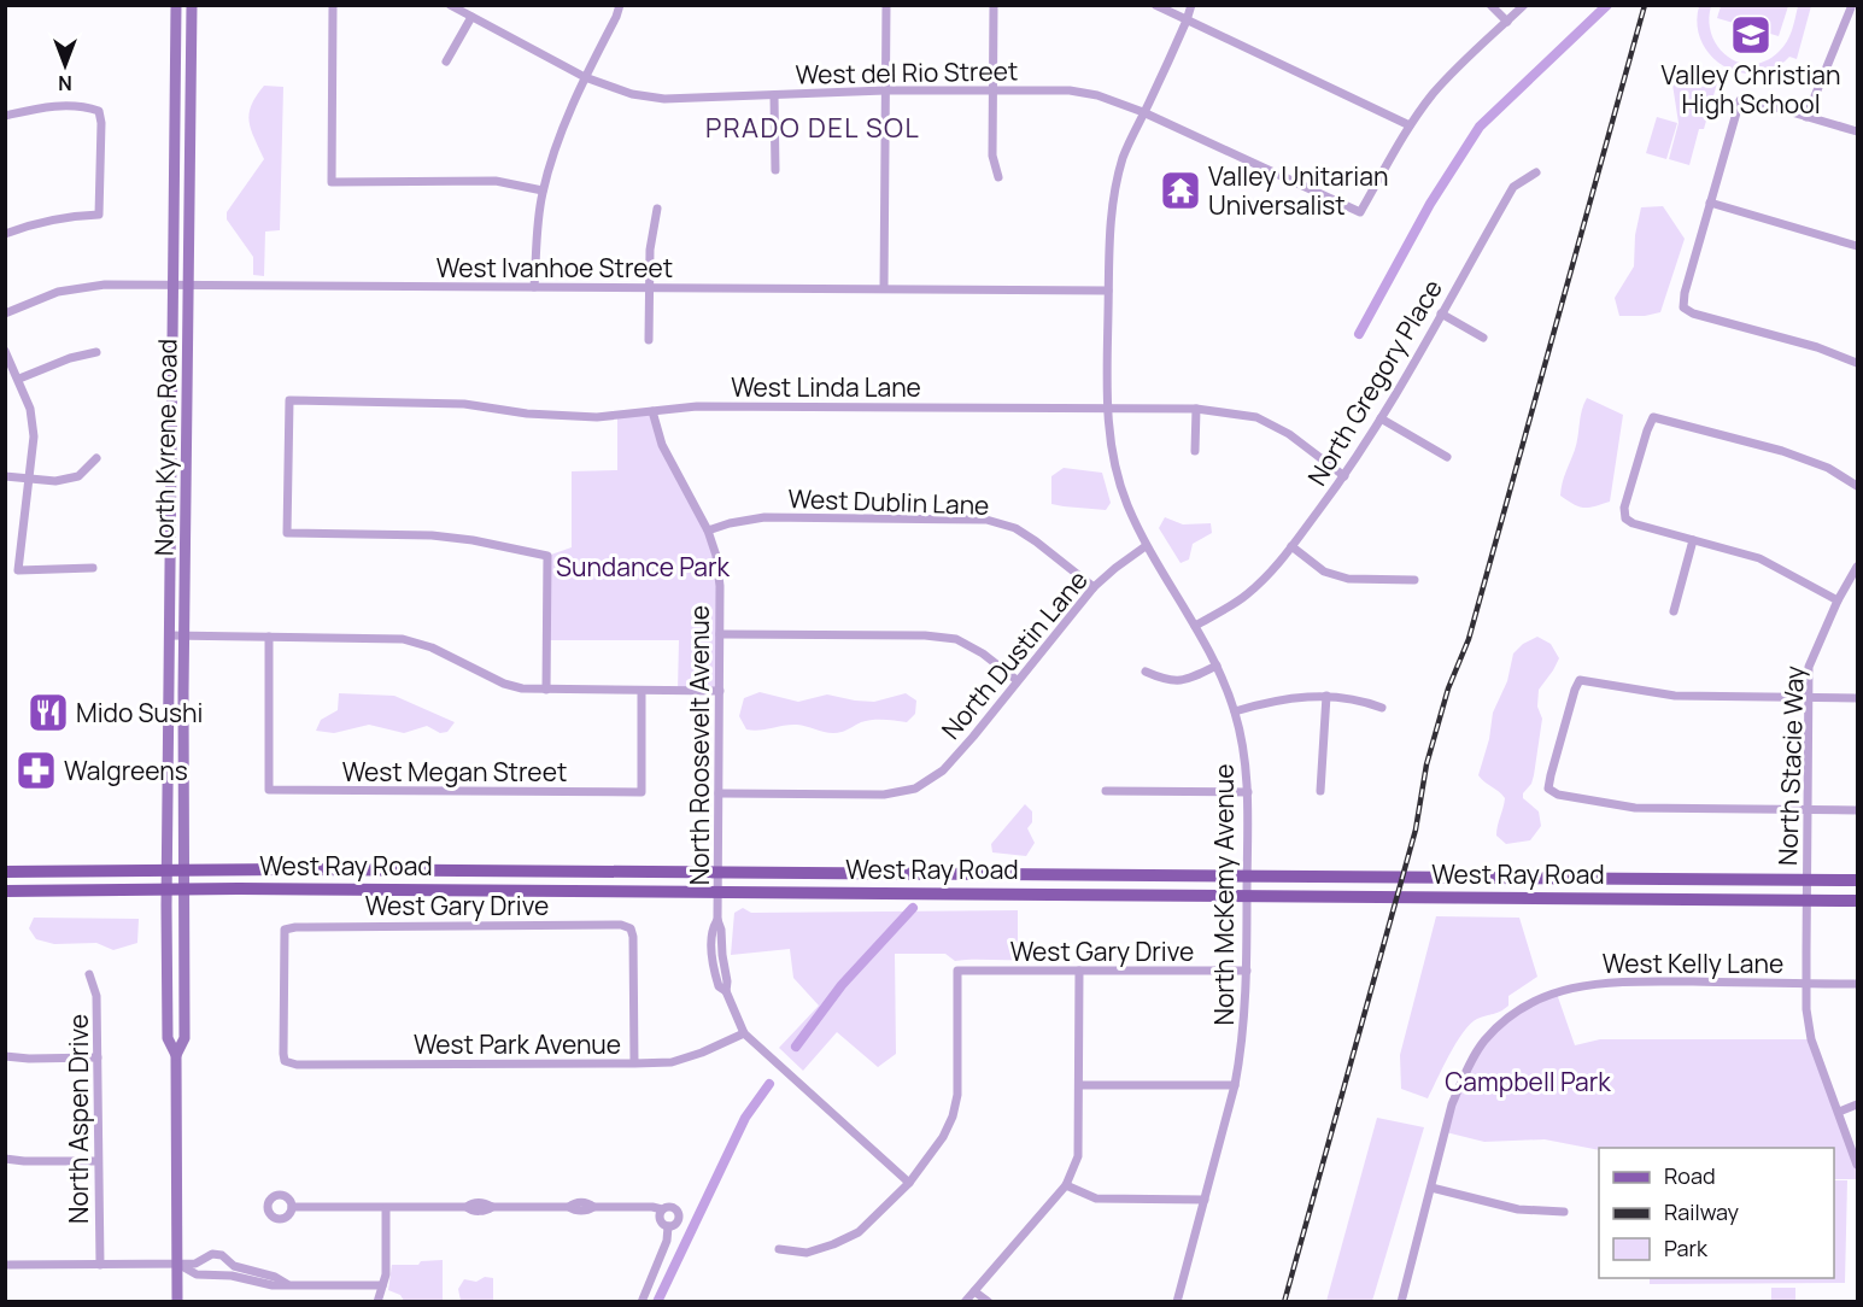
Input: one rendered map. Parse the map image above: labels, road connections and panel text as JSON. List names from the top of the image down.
{
  "streets": {
    "main road": ["North Kyrene Road", "West Ray Road"],
    "street": [
      "West del Rio Street",
      "West Ivanhoe Street",
      "North Gregory Place",
      "West Linda Lane",
      "West Dublin Lane",
      "North Dustin Lane",
      "North Roosevelt Avenue",
      "North Stacie Way",
      "West Megan Street",
      "North McKemy Avenue",
      "West Gary Drive",
      "West Kelly Lane",
      "West Park Avenue",
      "North Aspen Drive"
    ]
  },
  "crossings": [
    ["West del Rio Street", "North McKemy Avenue"],
    ["West Ivanhoe Street", "North Kyrene Road"],
    ["West Ivanhoe Street", "North McKemy Avenue"],
    ["North Gregory Place", "West Linda Lane"],
    ["North Gregory Place", "North McKemy Avenue"],
    ["West Linda Lane", "North Roosevelt Avenue"],
    ["West Linda Lane", "North McKemy Avenue"],
    ["North Kyrene Road", "West Ray Road"],
    ["West Dublin Lane", "North Dustin Lane"],
    ["West Dublin Lane", "North Roosevelt Avenue"],
    ["North Dustin Lane", "North Roosevelt Avenue"],
    ["North Dustin Lane", "North McKemy Avenue"],
    ["North Roosevelt Avenue", "West Ray Road"],
    ["North Roosevelt Avenue", "West Gary Drive"],
    ["North Roosevelt Avenue", "West Park Avenue"],
    ["North Stacie Way", "West Ray Road"],
    ["North Stacie Way", "West Kelly Lane"],
    ["West Ray Road", "North McKemy Avenue"],
    ["North McKemy Avenue", "West Gary Drive"],
    ["West Gary Drive", "West Park Avenue"]
  ],
  "districts": ["PRADO DEL SOL"],
  "parks": ["Sundance Park", "Campbell Park"],
  "places": {
    "school or university": ["Valley Christian High School"],
    "temple": ["Valley Unitarian Universalist"],
    "restaurant": ["Mido Sushi"],
    "pharmacy": ["Walgreens"]
  },
  "legend": ["Road", "Railway", "Park"],
  "north": "bottom"
}
